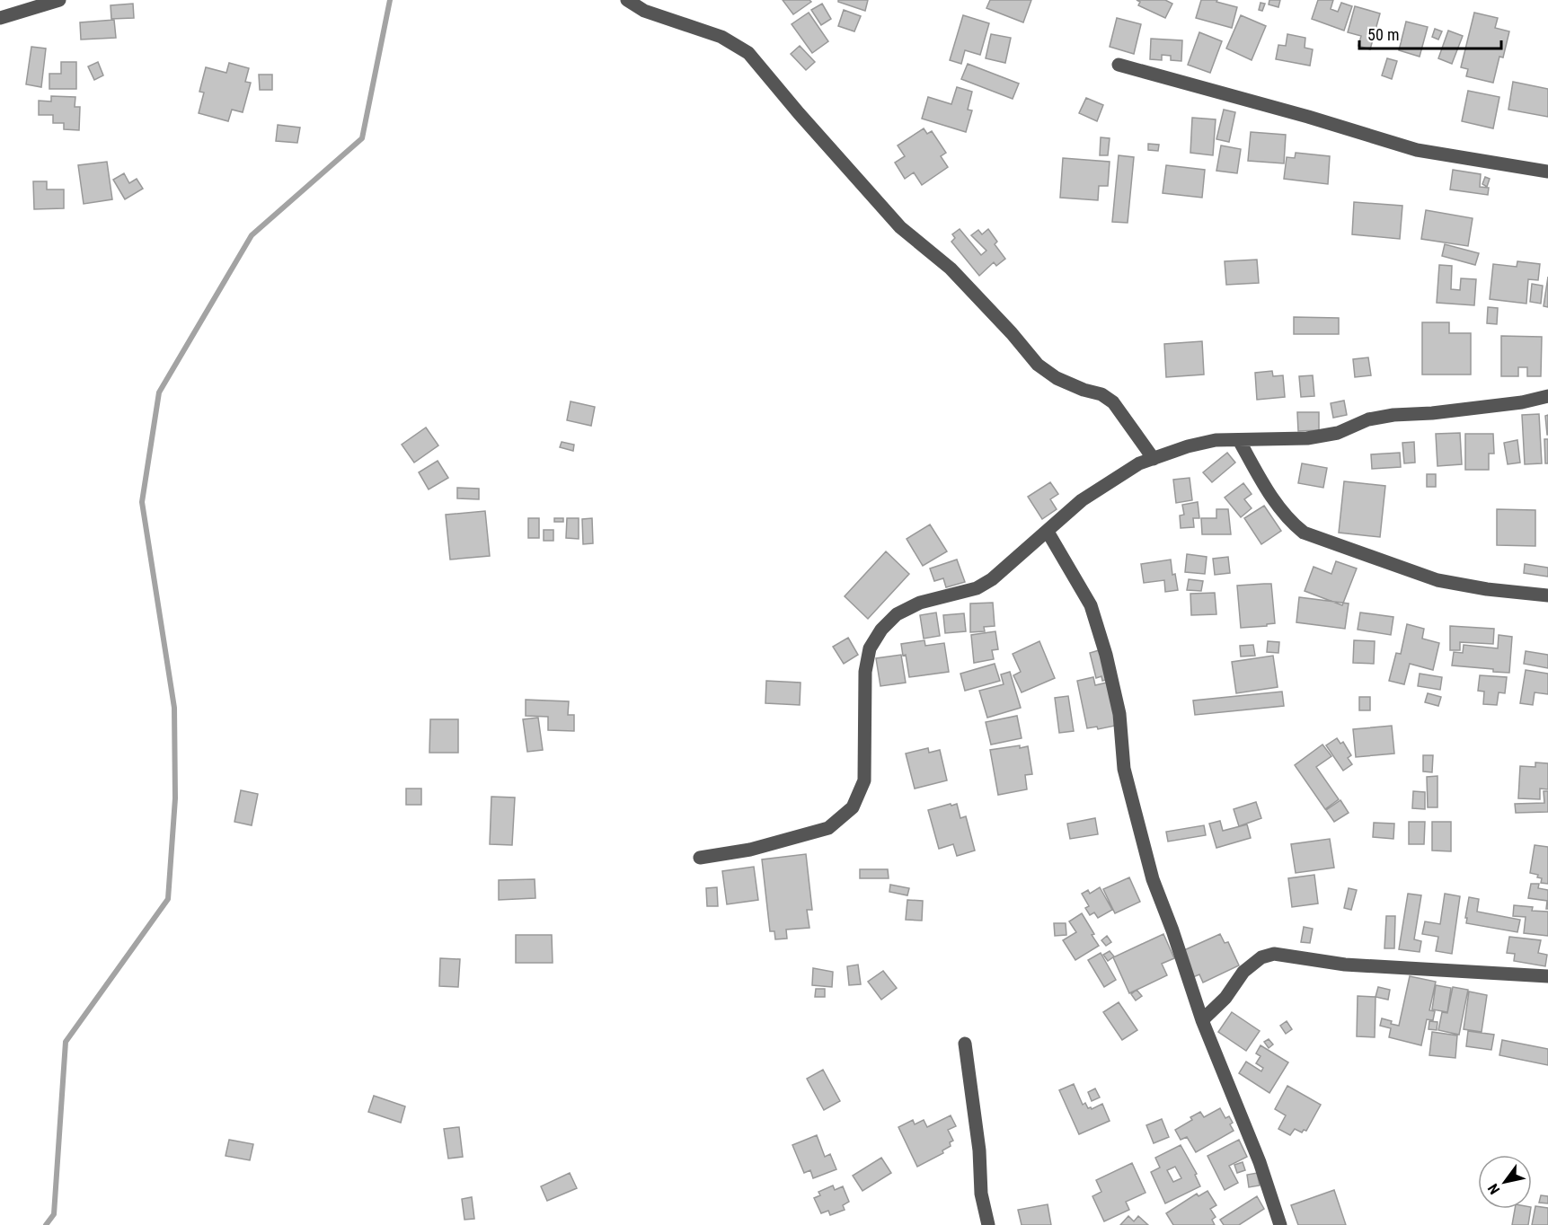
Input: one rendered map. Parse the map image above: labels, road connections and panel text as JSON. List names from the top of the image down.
{
  "scale_bar": "50 m",
  "north": "bottom left"
}
